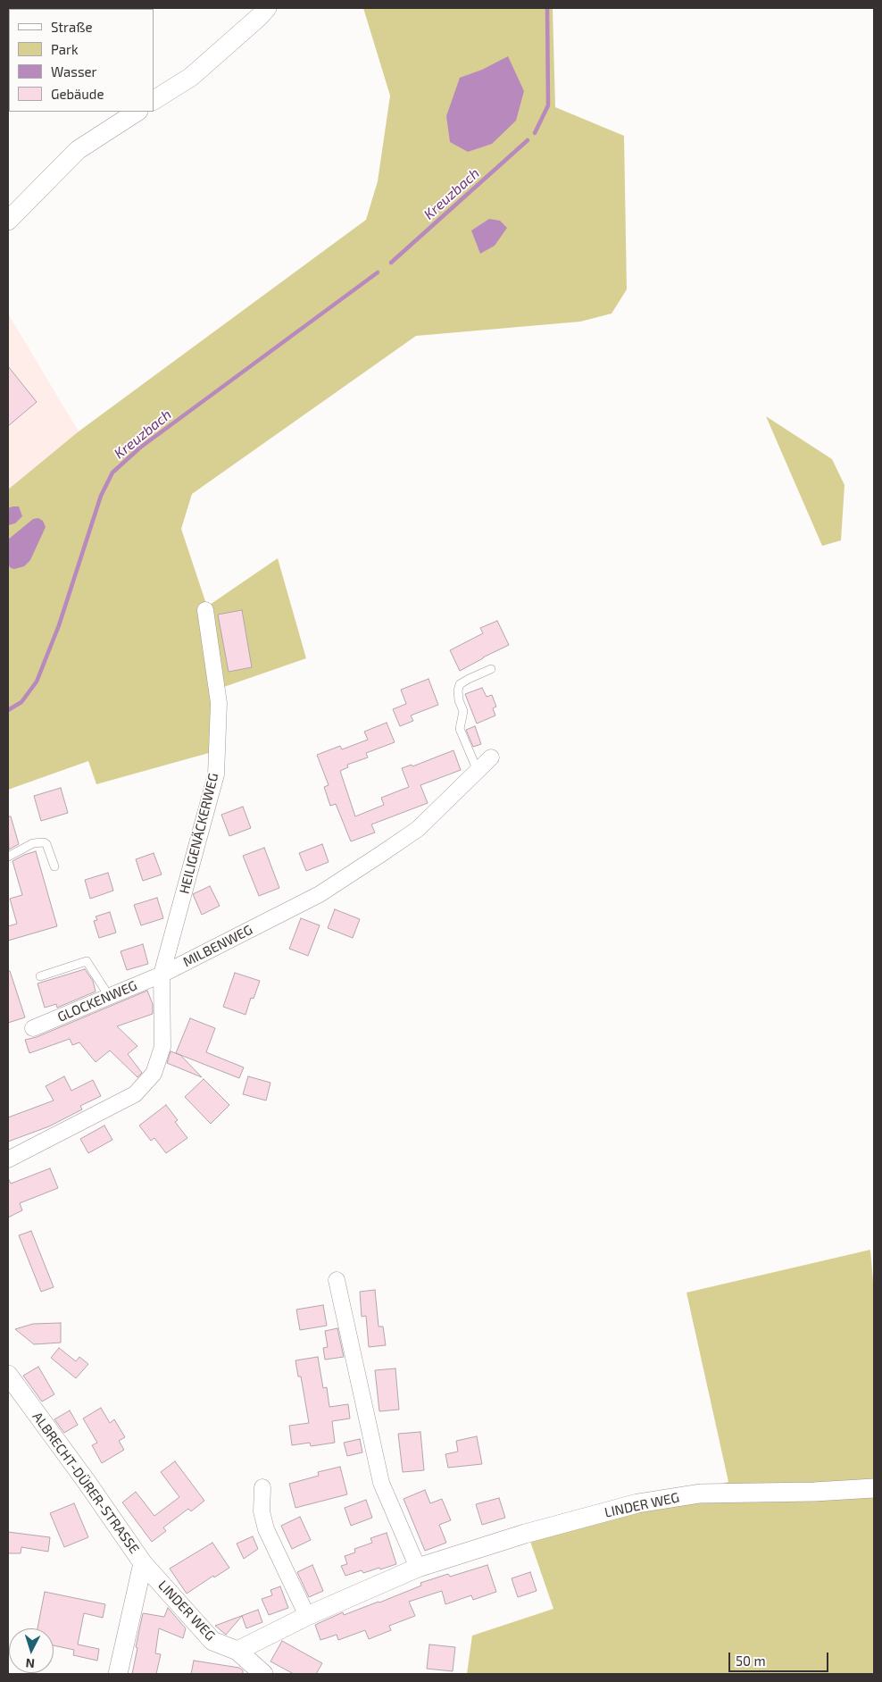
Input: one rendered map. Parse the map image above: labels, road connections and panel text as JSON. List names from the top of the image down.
{
  "streets": {
    "street": [
      "HEILIGENÄCKERWEG",
      "MILBENWEG",
      "GLOCKENWEG",
      "ALBRECHT-DÜRER-STRASSE",
      "LINDER WEG"
    ]
  },
  "crossings": [
    ["HEILIGENÄCKERWEG", "MILBENWEG"],
    ["HEILIGENÄCKERWEG", "GLOCKENWEG"],
    ["MILBENWEG", "GLOCKENWEG"],
    ["ALBRECHT-DÜRER-STRASSE", "LINDER WEG"]
  ],
  "water": ["Kreuzbach"],
  "legend": [
    "Straße",
    "Park",
    "Wasser",
    "Gebäude"
  ],
  "scale_bar": "50 m",
  "north": "bottom"
}
